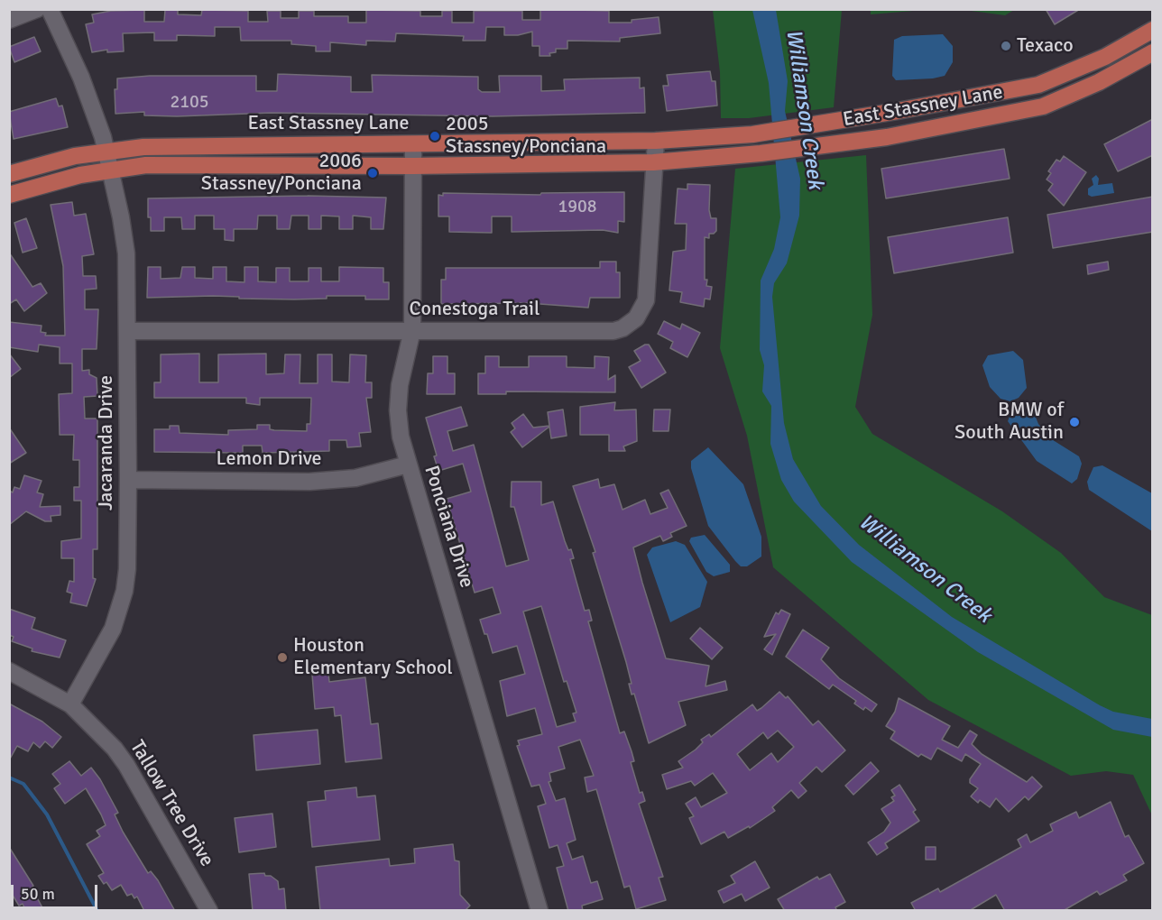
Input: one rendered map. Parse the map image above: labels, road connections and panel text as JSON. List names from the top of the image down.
{
  "streets": {
    "main road": ["East Stassney Lane"],
    "street": [
      "Conestoga Trail",
      "Jacaranda Drive",
      "Lemon Drive",
      "Ponciana Drive",
      "Tallow Tree Drive"
    ]
  },
  "crossings": [
    ["East Stassney Lane", "Conestoga Trail"],
    ["East Stassney Lane", "Jacaranda Drive"],
    ["East Stassney Lane", "Ponciana Drive"],
    ["Conestoga Trail", "Jacaranda Drive"],
    ["Conestoga Trail", "Ponciana Drive"],
    ["Jacaranda Drive", "Lemon Drive"],
    ["Jacaranda Drive", "Tallow Tree Drive"],
    ["Lemon Drive", "Ponciana Drive"]
  ],
  "water": ["Williamson Creek"],
  "places": [
    "Texaco",
    "2005 Stassney/Ponciana",
    "2006 Stassney/Ponciana",
    "BMW of South Austin",
    "Houston Elementary School"
  ],
  "house_numbers": ["2105", "1908"],
  "scale_bar": "50 m"
}
